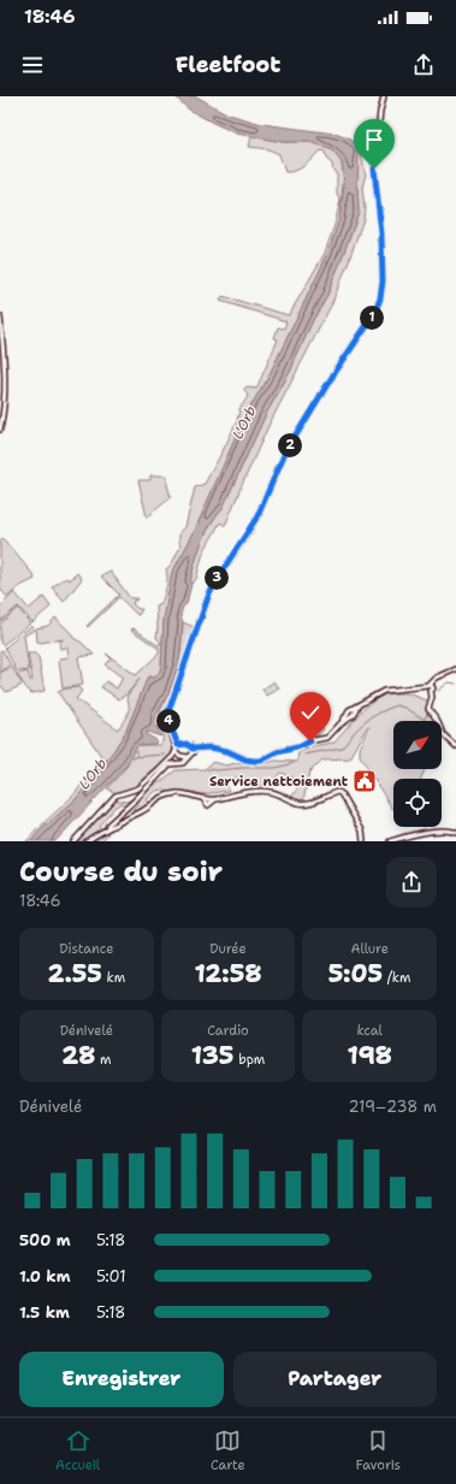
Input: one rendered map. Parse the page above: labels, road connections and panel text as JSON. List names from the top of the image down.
{
  "water": ["L'Orb"],
  "places": {
    "public building": ["Service nettoiement"]
  },
  "north": "top right",
  "page": {
    "status": "18:46",
    "header": "Fleetfoot",
    "pins": [
      "1",
      "2",
      "3",
      "4"
    ],
    "heading": ["Course du soir", "18:46"],
    "stats": [
      ["Distance", "2.55 km"],
      ["Durée", "12:58"],
      ["Allure", "5:05 /km"],
      ["Dénivelé", "28 m"],
      ["Cardio", "135 bpm"],
      ["kcal", "198"]
    ],
    "chart": ["Dénivelé", "219–238 m"],
    "list": [
      {
        "name": "500 m",
        "note": "5:18"
      },
      {
        "name": "1.0 km",
        "note": "5:01"
      },
      {
        "name": "1.5 km",
        "note": "5:18"
      }
    ],
    "buttons": ["Enregistrer", "Partager"],
    "tabs": ["Accueil", "Carte", "Favoris"]
  }
}
